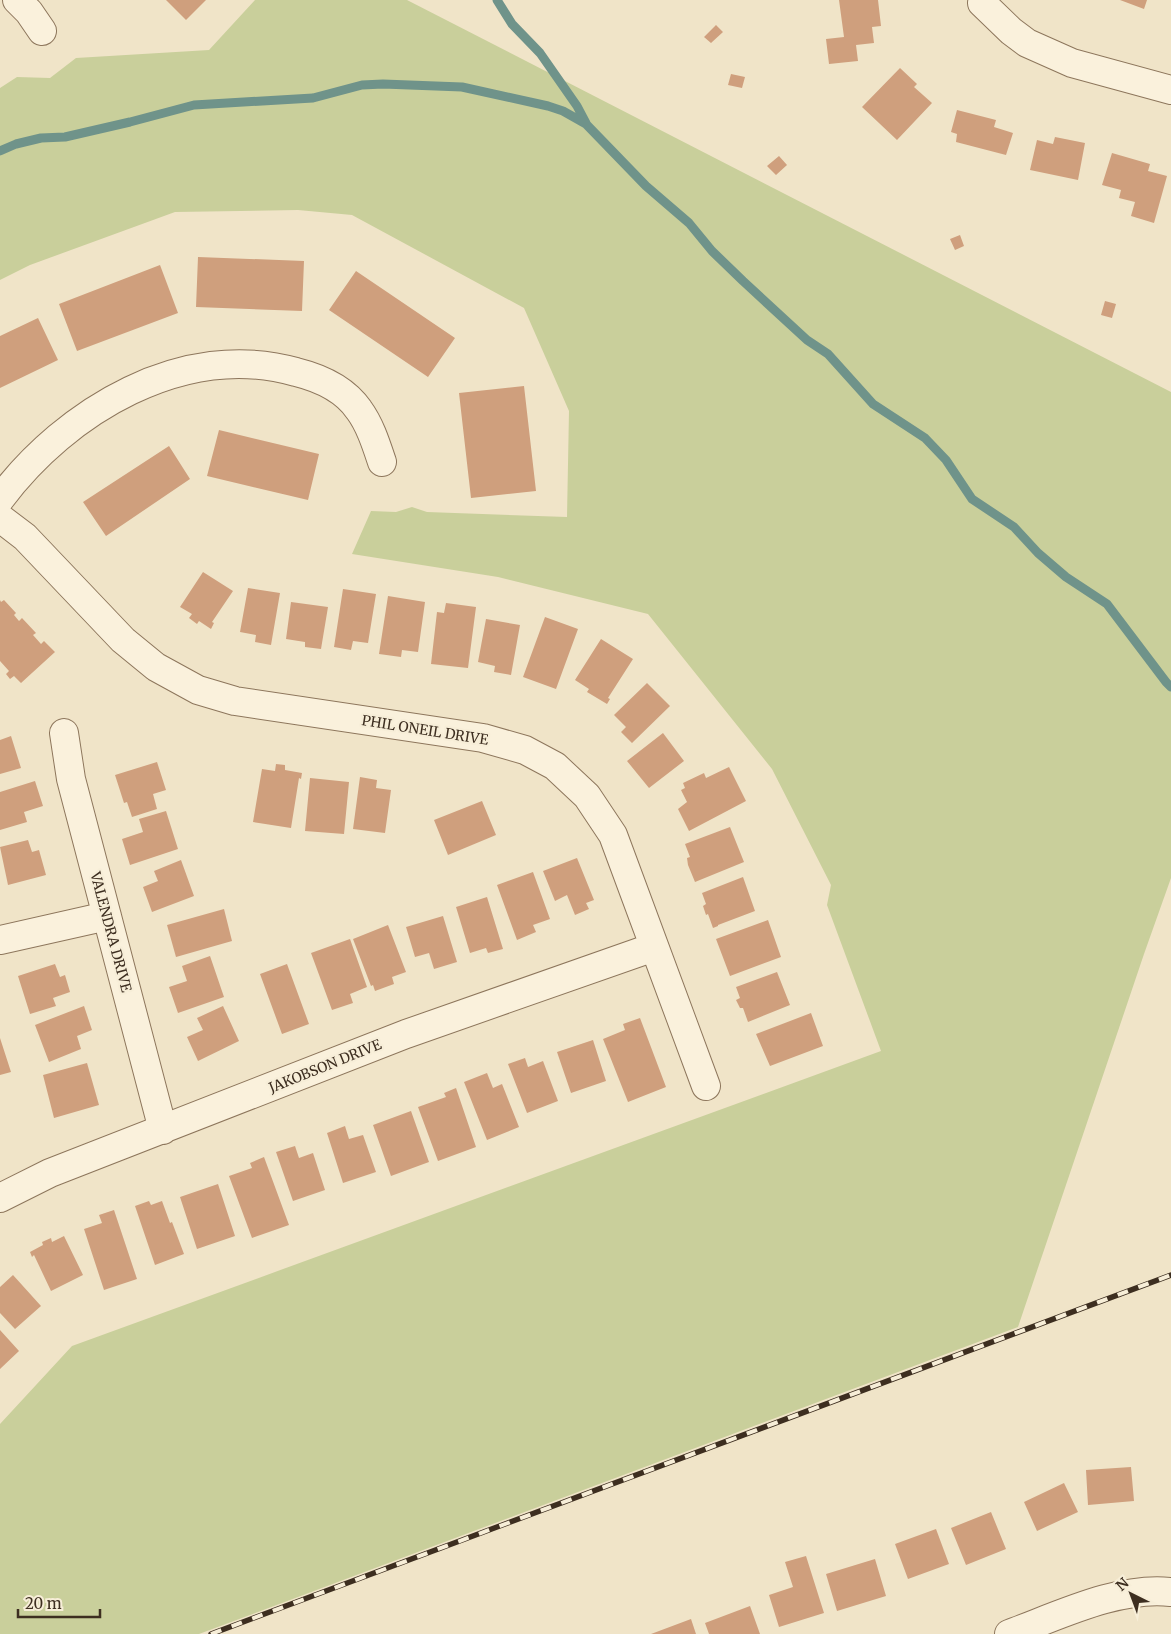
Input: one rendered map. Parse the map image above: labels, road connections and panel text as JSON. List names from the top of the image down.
{
  "streets": {
    "street": ["PHIL ONEIL DRIVE", "VALENDRA DRIVE", "JAKOBSON DRIVE"]
  },
  "crossings": [
    ["PHIL ONEIL DRIVE", "JAKOBSON DRIVE"],
    ["VALENDRA DRIVE", "JAKOBSON DRIVE"]
  ],
  "scale_bar": "20 m",
  "north": "top left"
}
